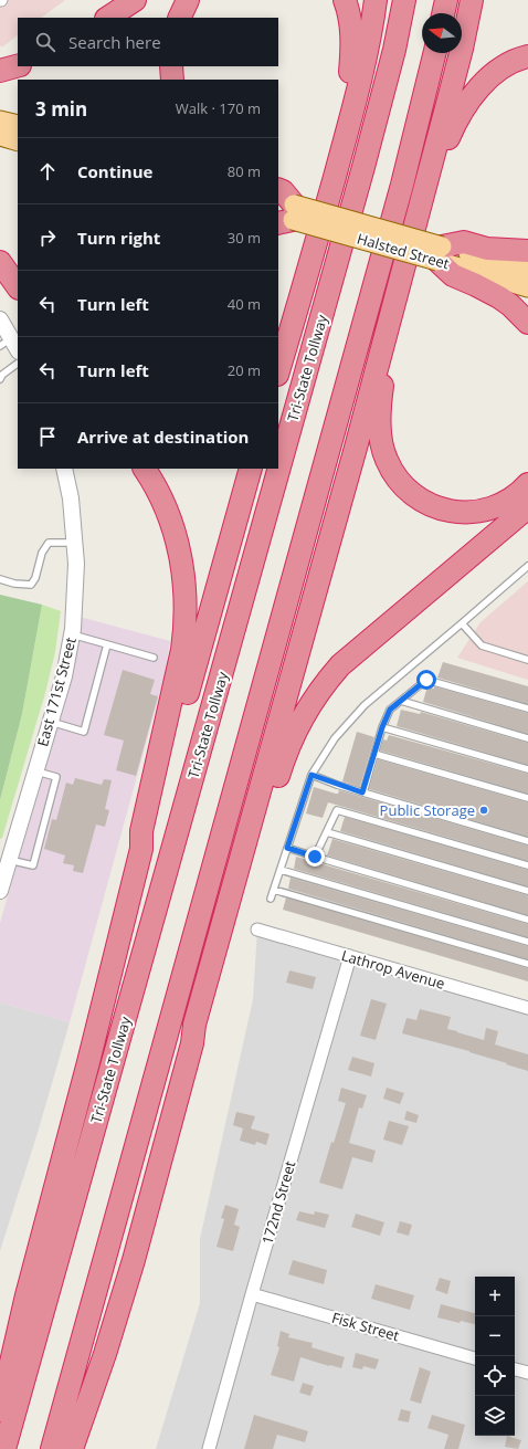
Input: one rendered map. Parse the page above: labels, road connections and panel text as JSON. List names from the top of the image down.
{
  "streets": {
    "highway": ["Tri-State Tollway"],
    "main road": ["Halsted Street"],
    "street": [
      "East 171st Street",
      "Lathrop Avenue",
      "172nd Street",
      "Fisk Street"
    ]
  },
  "crossings": [
    ["Lathrop Avenue", "172nd Street"],
    ["172nd Street", "Fisk Street"]
  ],
  "places": ["Public Storage"],
  "north": "left",
  "page": {
    "search": "Search here",
    "heading": ["3 min", "Walk · 170 m"],
    "list": [
      ["Continue", "80 m"],
      ["Turn right", "30 m"],
      ["Turn left", "40 m"],
      ["Turn left", "20 m"],
      "Arrive at destination"
    ],
    "map_buttons": ["+", "−"]
  }
}
